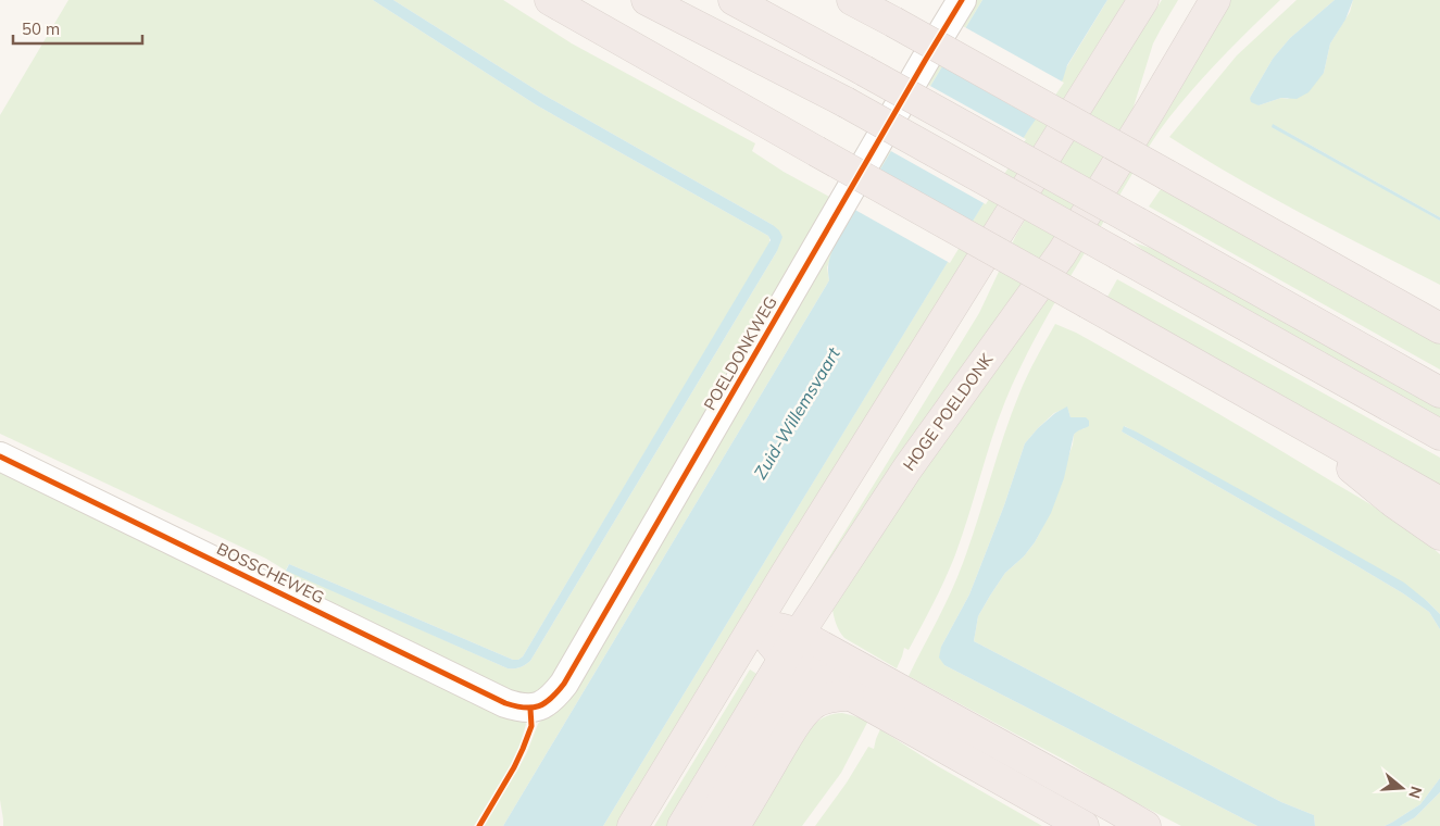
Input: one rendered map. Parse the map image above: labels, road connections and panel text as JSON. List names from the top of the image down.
{
  "streets": {
    "highway": ["HOGE POELDONK"],
    "street": ["POELDONKWEG", "BOSSCHEWEG"]
  },
  "crossings": [
    ["POELDONKWEG", "BOSSCHEWEG"]
  ],
  "water": ["Zuid-Willemsvaart"],
  "scale_bar": "50 m",
  "north": "right"
}
